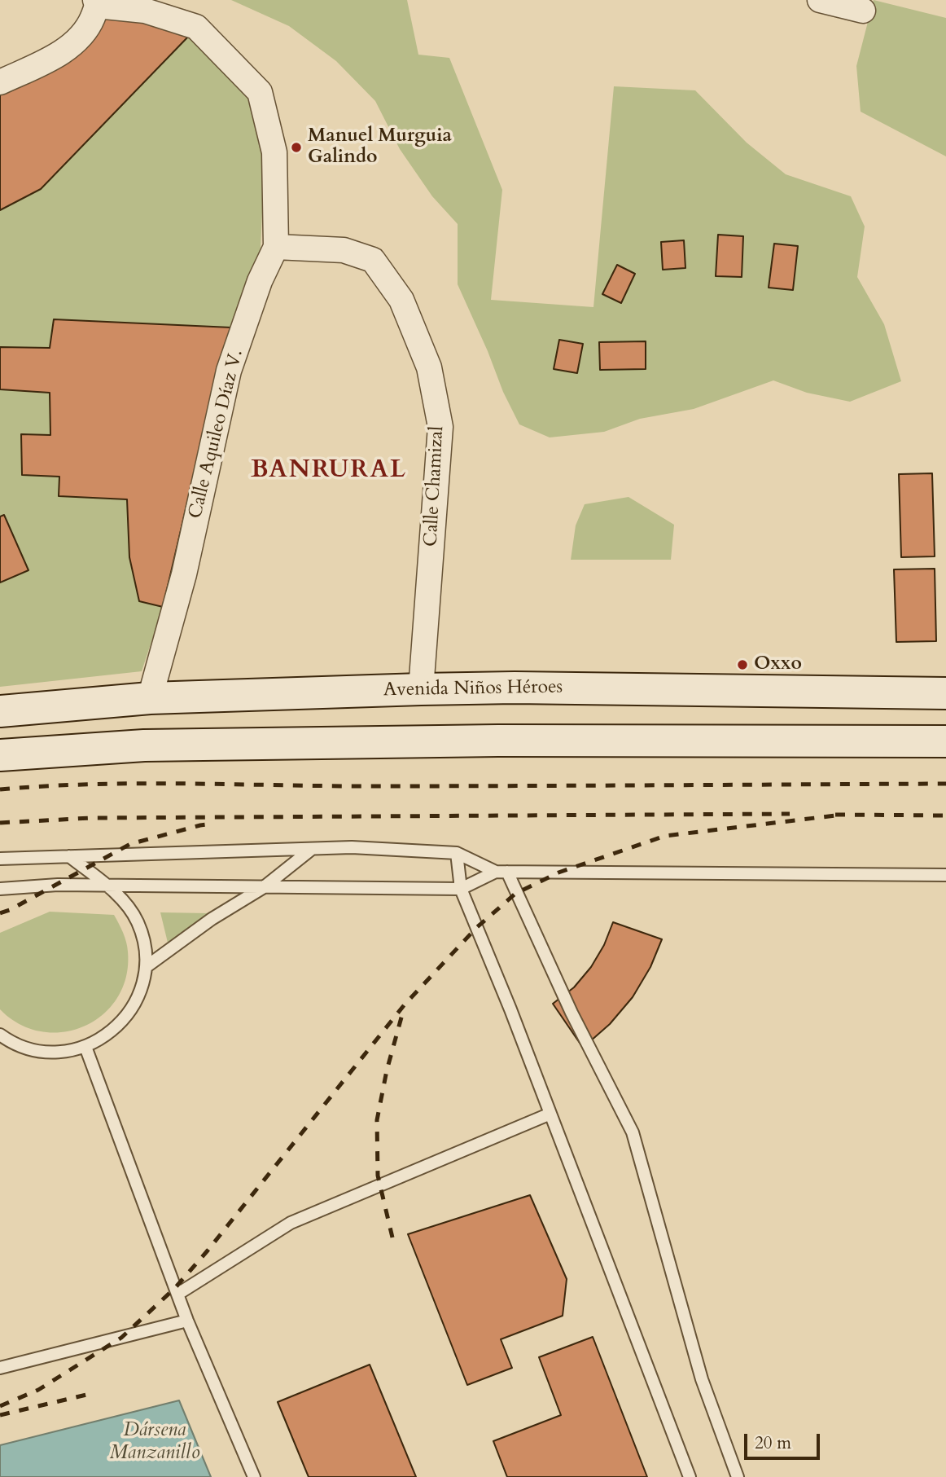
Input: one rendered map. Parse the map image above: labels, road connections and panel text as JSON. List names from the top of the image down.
{
  "streets": {
    "main road": ["Avenida Niños Héroes"],
    "street": ["Calle Aquileo Díaz V.", "Calle Chamizal"]
  },
  "crossings": [
    ["Calle Aquileo Díaz V.", "Calle Chamizal"],
    ["Calle Aquileo Díaz V.", "Avenida Niños Héroes"],
    ["Calle Chamizal", "Avenida Niños Héroes"]
  ],
  "districts": ["BANRURAL"],
  "water": ["Dársena Manzanillo"],
  "places": ["Manuel Murguia Galindo", "Oxxo"],
  "scale_bar": "20 m"
}
